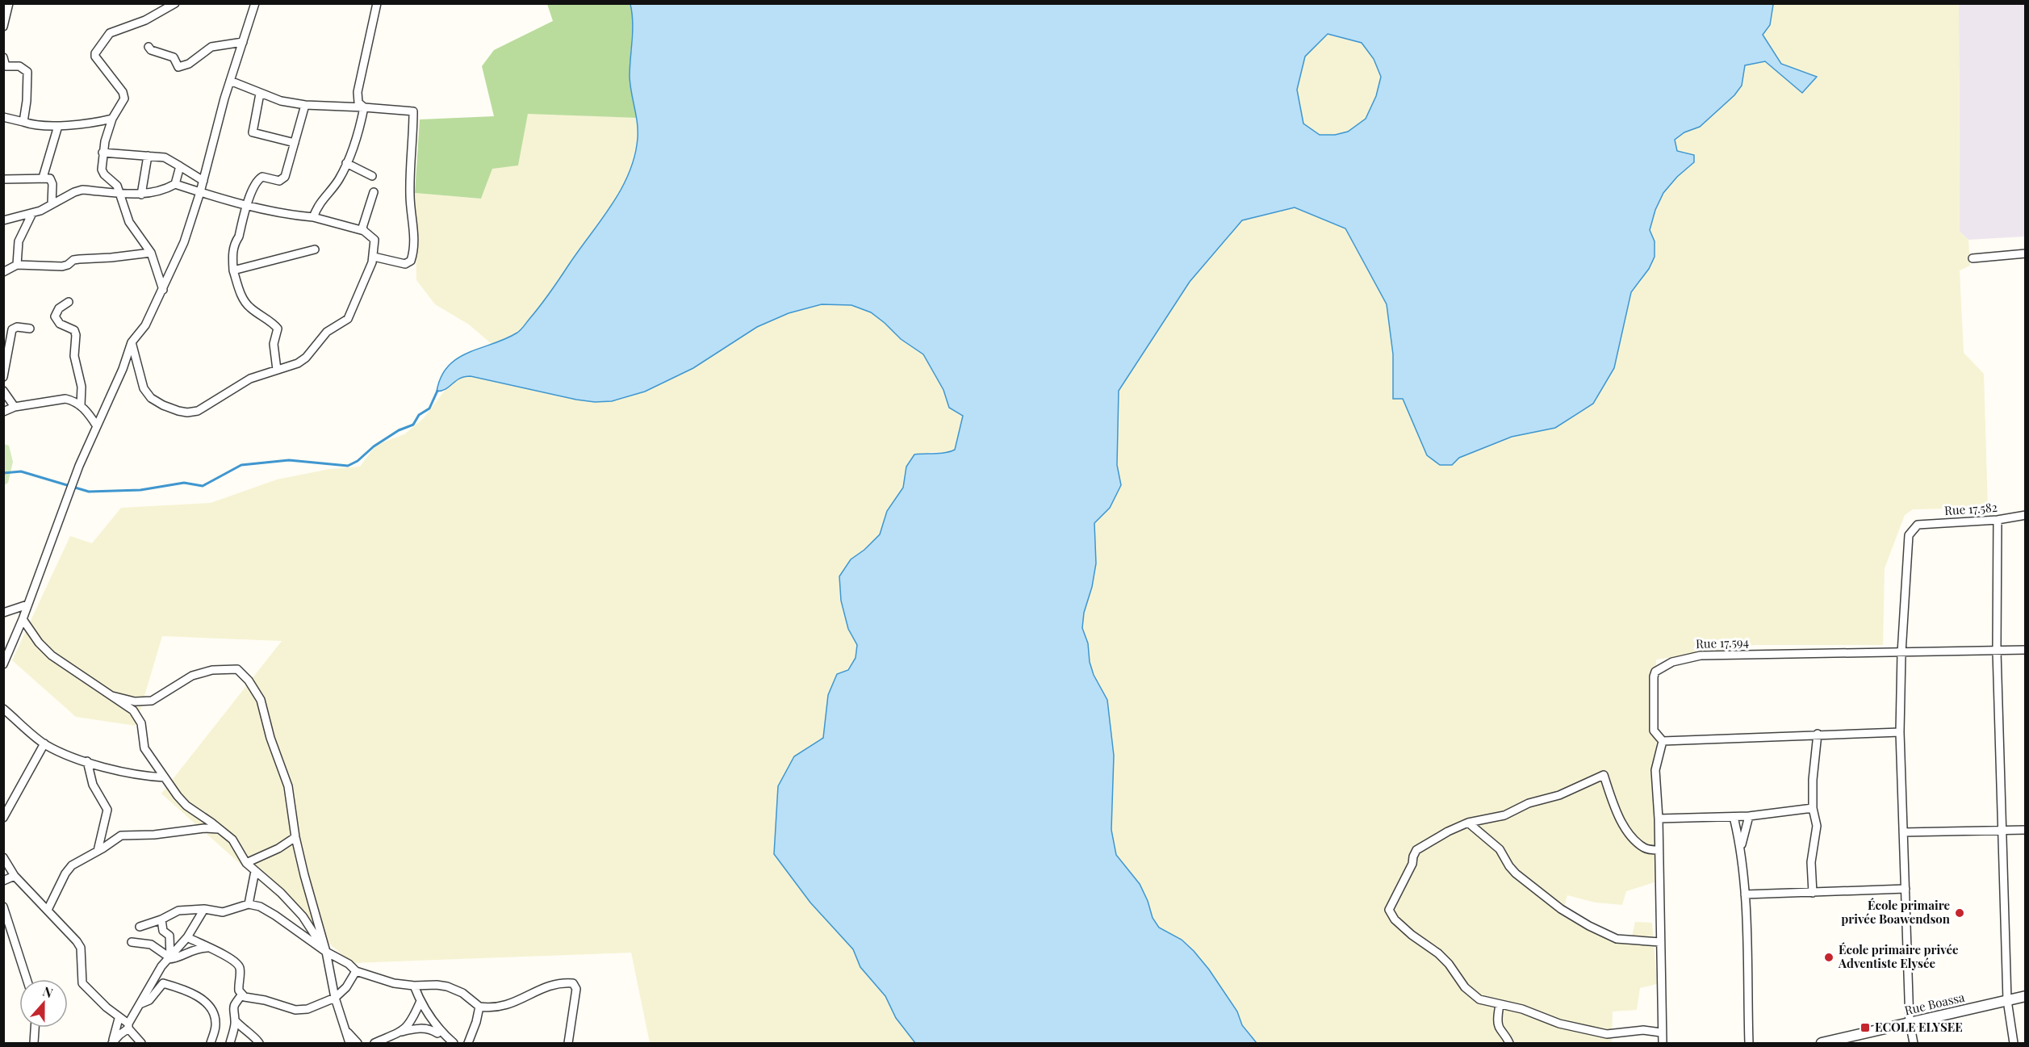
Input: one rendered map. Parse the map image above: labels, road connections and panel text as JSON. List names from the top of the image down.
{
  "streets": {
    "street": ["Rue 17.582", "Rue 17.594", "Rue Boassa"]
  },
  "crossings": [
    ["Rue 17.582", "Rue 17.594"]
  ],
  "places": {
    "other": ["École primaire privée Boawendson", "École primaire privée Adventiste Elysée"],
    "transit": ["ECOLE ELYSEE"]
  },
  "north": "top"
}
